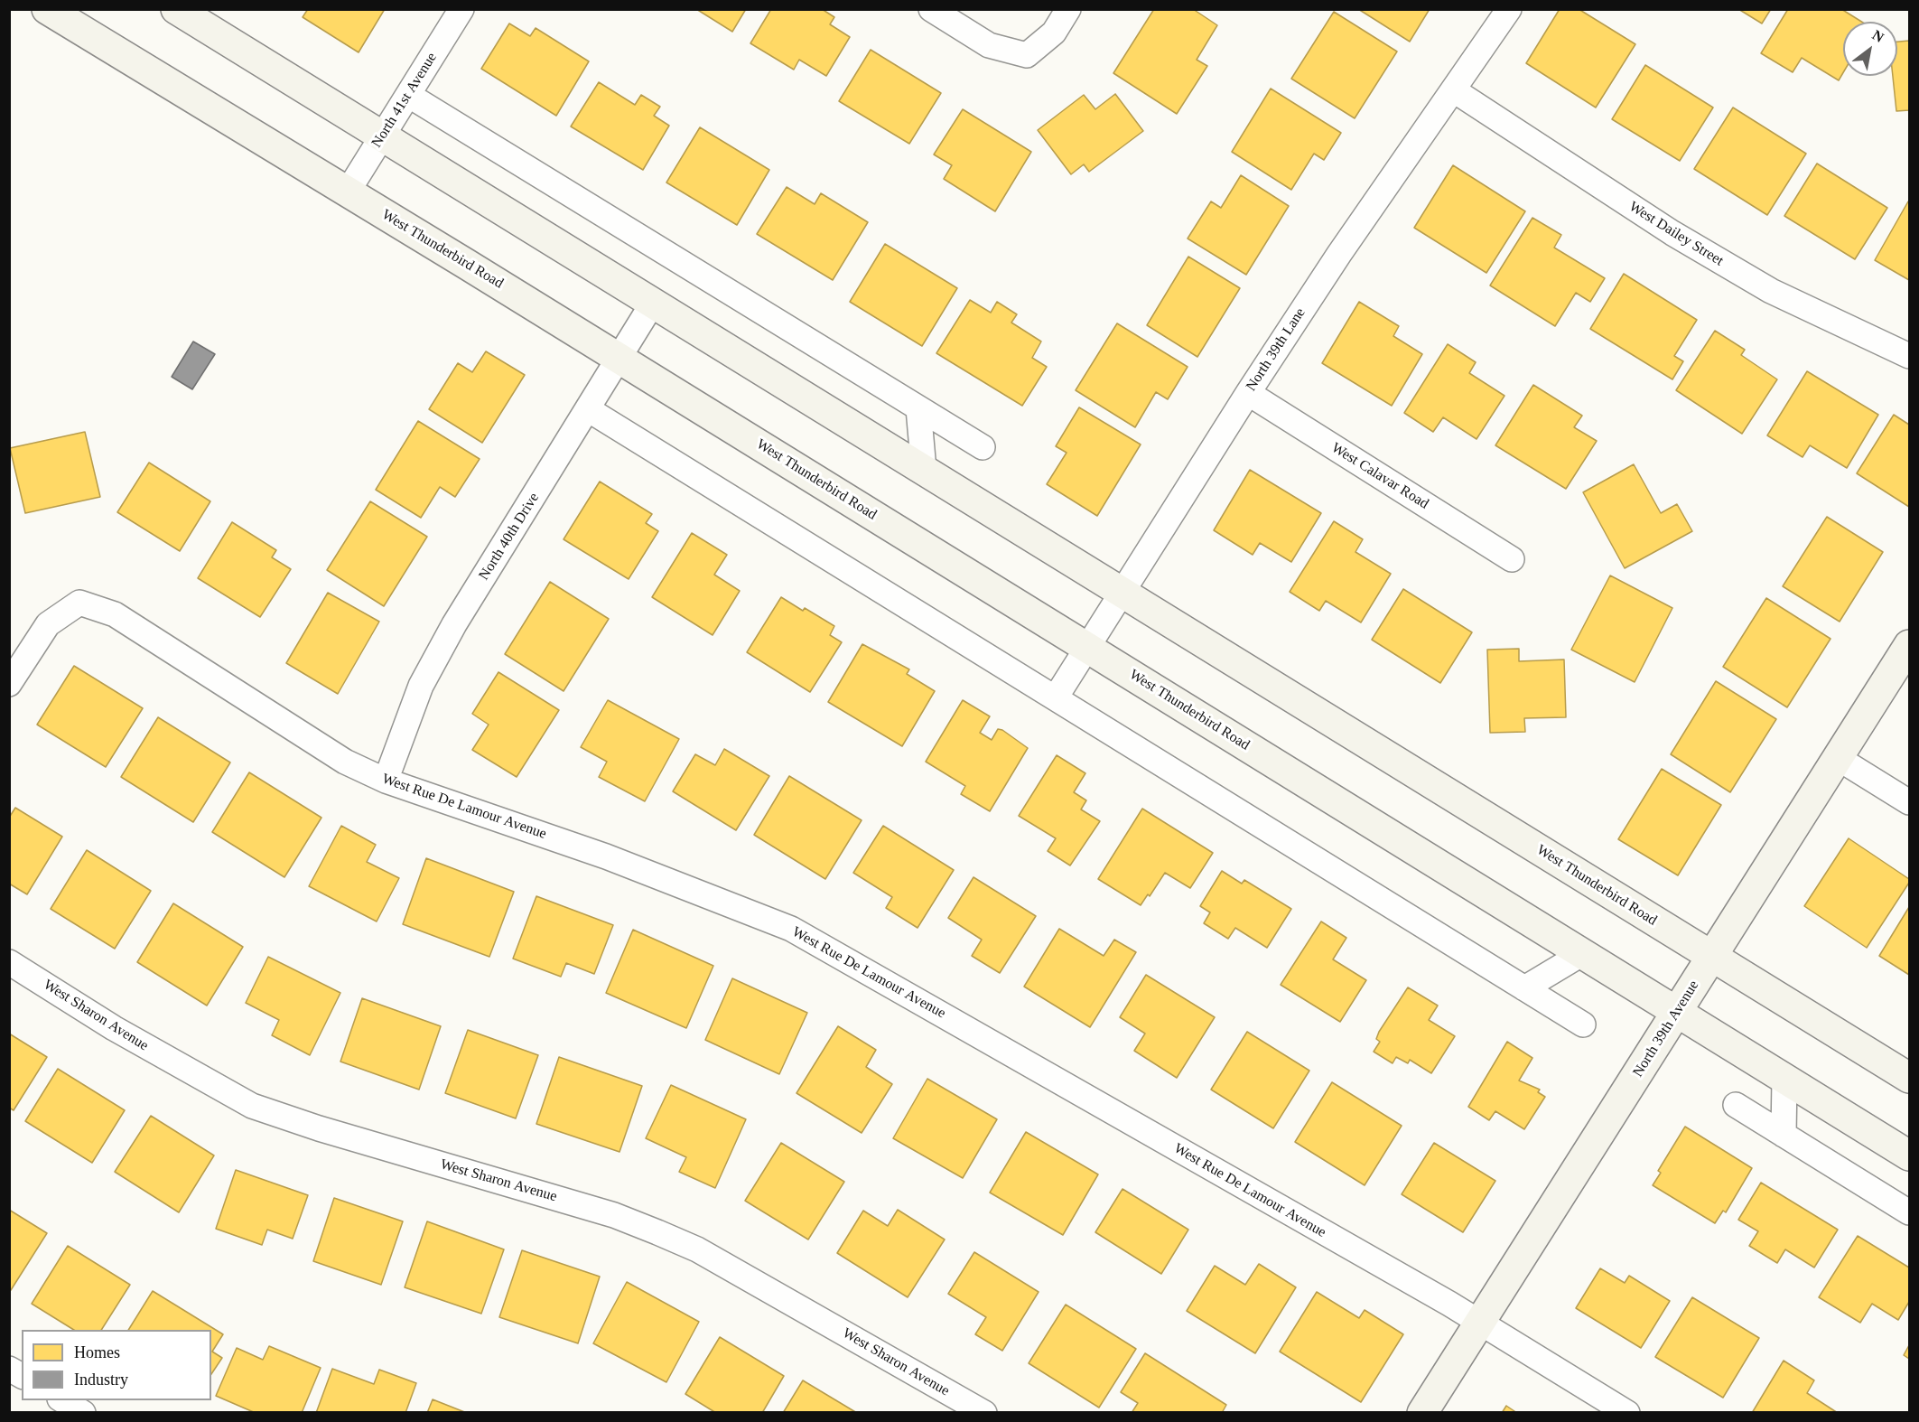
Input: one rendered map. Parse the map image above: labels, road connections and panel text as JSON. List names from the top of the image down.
{
  "streets": {
    "main road": ["West Thunderbird Road", "North 39th Avenue"],
    "street": [
      "North 41st Avenue",
      "West Dailey Street",
      "North 39th Lane",
      "West Calavar Road",
      "North 40th Drive",
      "West Rue De Lamour Avenue",
      "West Sharon Avenue"
    ]
  },
  "crossings": [
    ["North 41st Avenue", "West Thunderbird Road"],
    ["West Dailey Street", "North 39th Lane"],
    ["West Thunderbird Road", "North 39th Lane"],
    ["West Thunderbird Road", "North 40th Drive"],
    ["West Thunderbird Road", "North 39th Avenue"],
    ["North 39th Lane", "West Calavar Road"],
    ["North 40th Drive", "West Rue De Lamour Avenue"],
    ["West Rue De Lamour Avenue", "North 39th Avenue"]
  ],
  "legend": ["Homes", "Industry"],
  "north": "top right"
}
